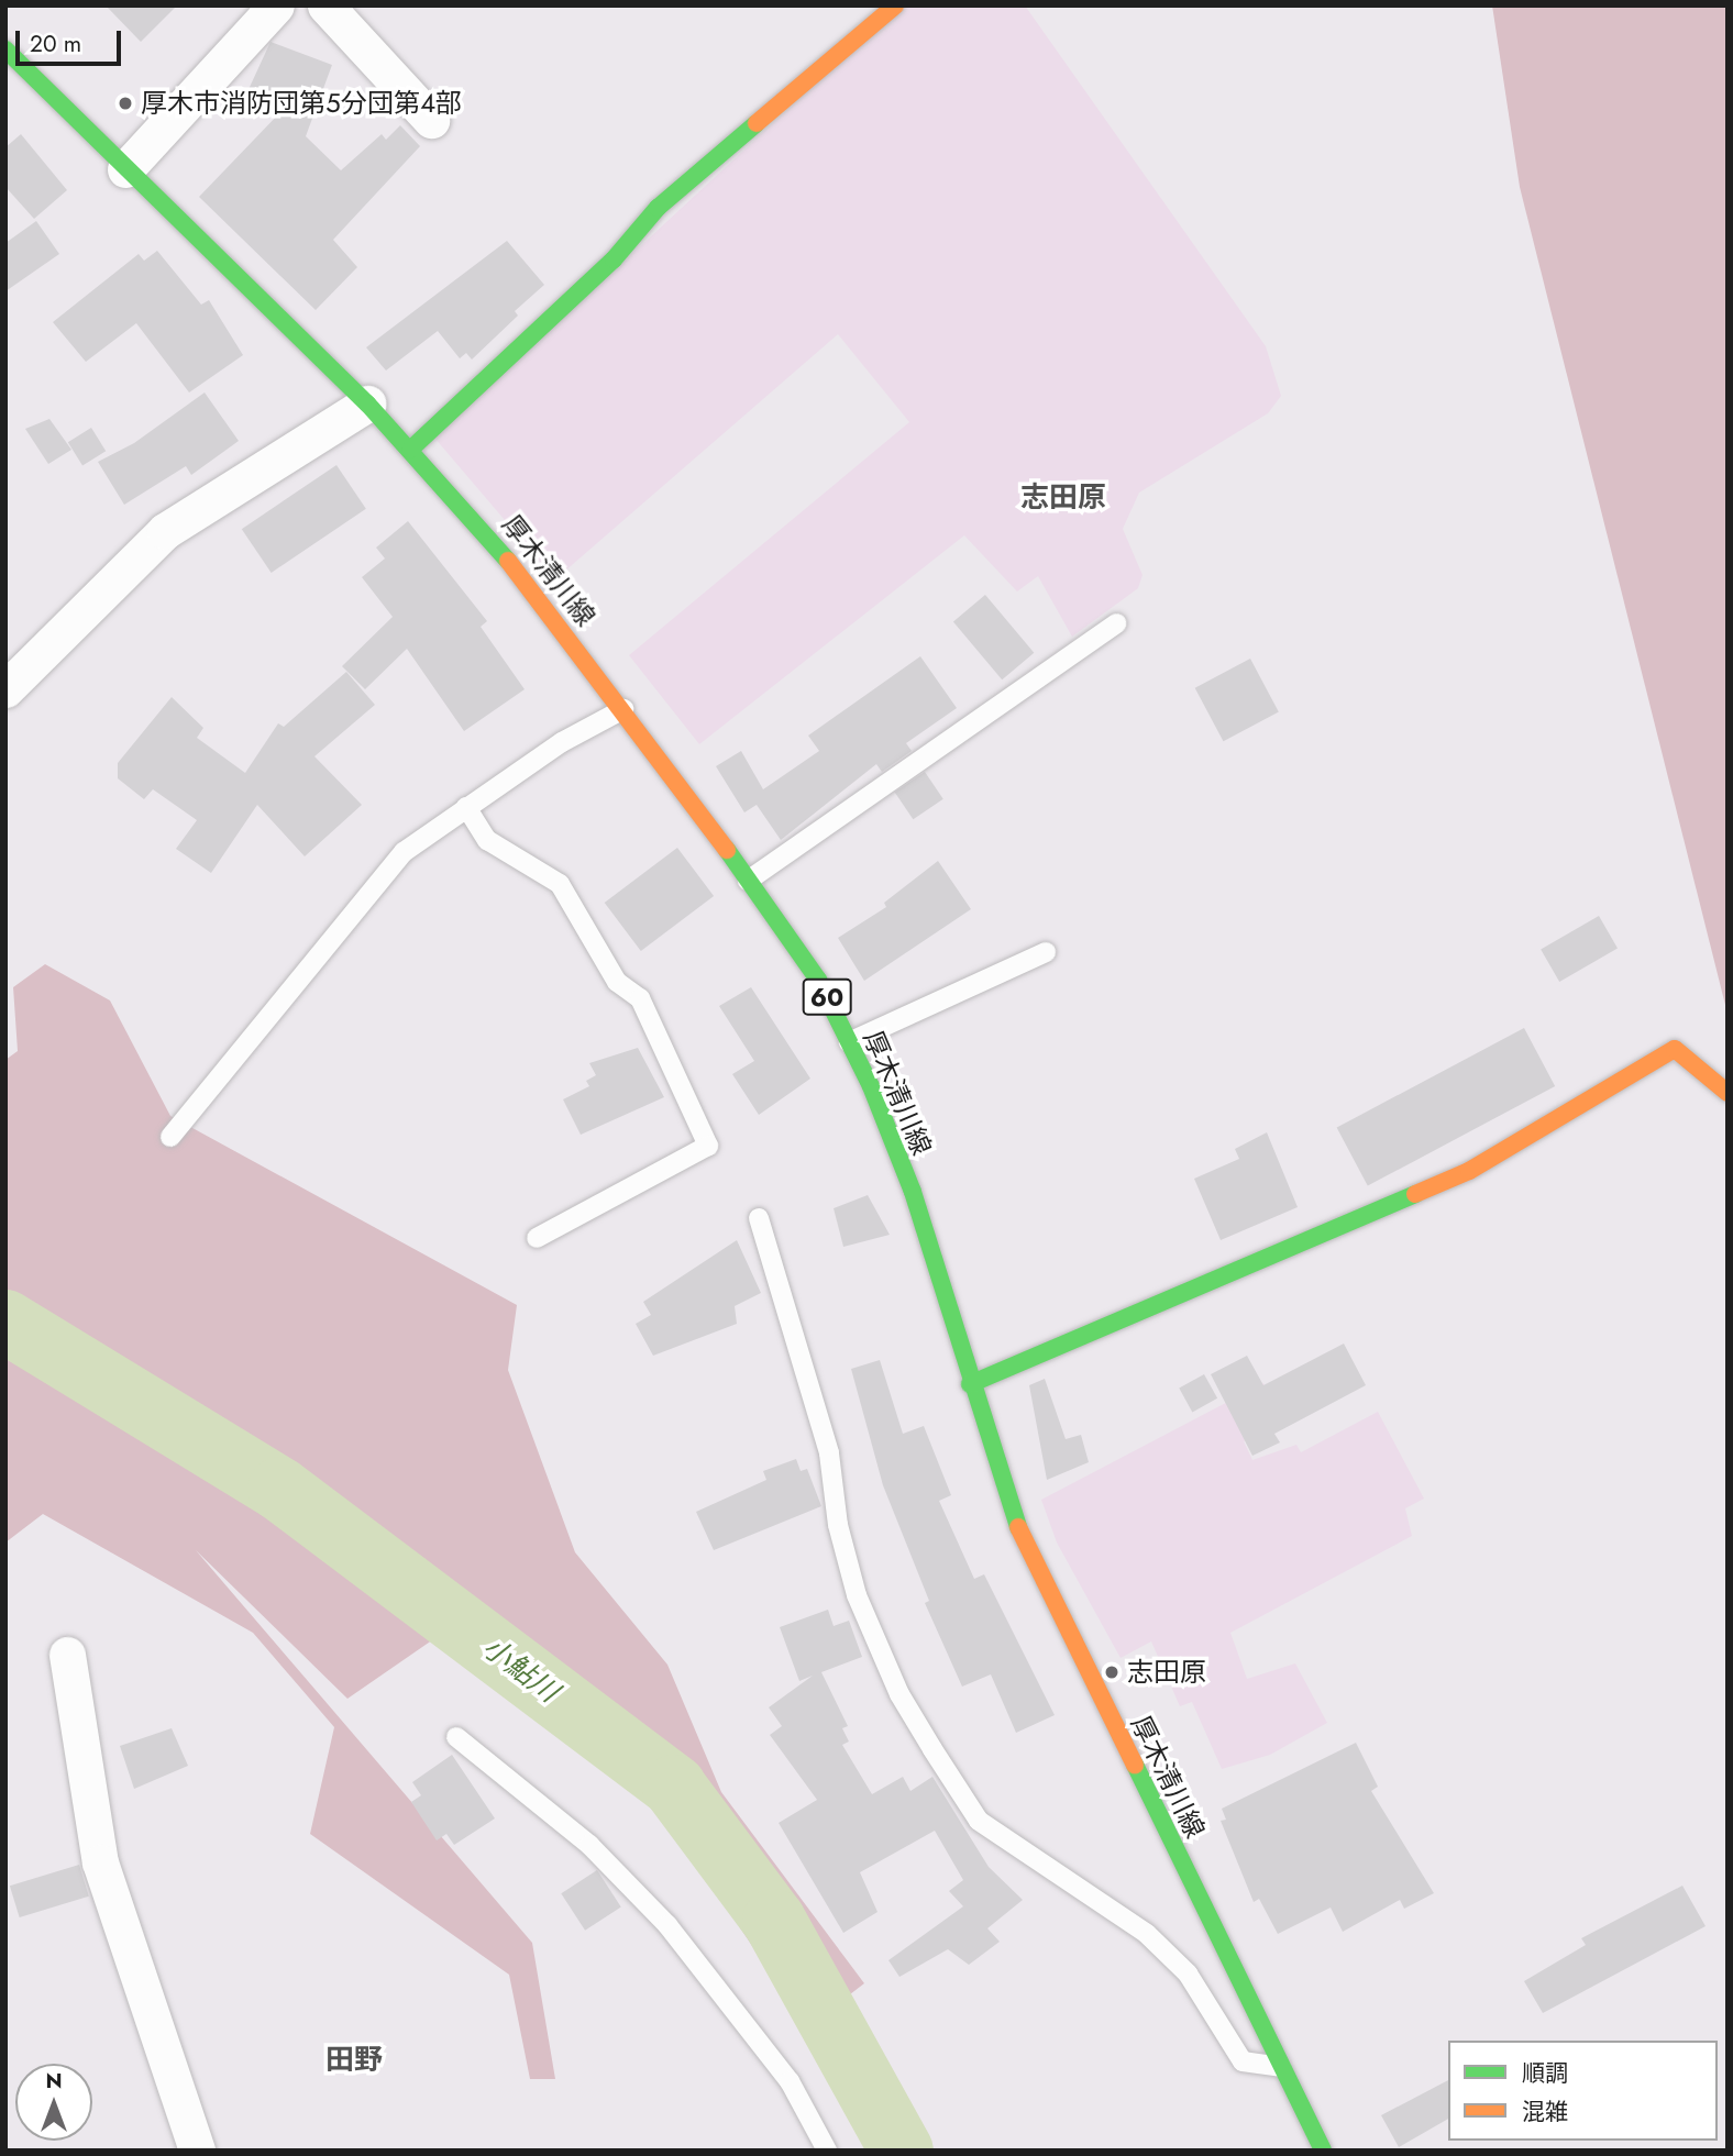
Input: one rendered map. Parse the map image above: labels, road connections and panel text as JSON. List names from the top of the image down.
{
  "streets": {
    "main road": ["厚木清川線", "60"]
  },
  "districts": ["志田原", "田野"],
  "water": ["小鮎川"],
  "places": ["厚木市消防団第５分団第４部", "志田原"],
  "legend": ["順調", "混雑"],
  "scale_bar": "20 m",
  "north": "top"
}
